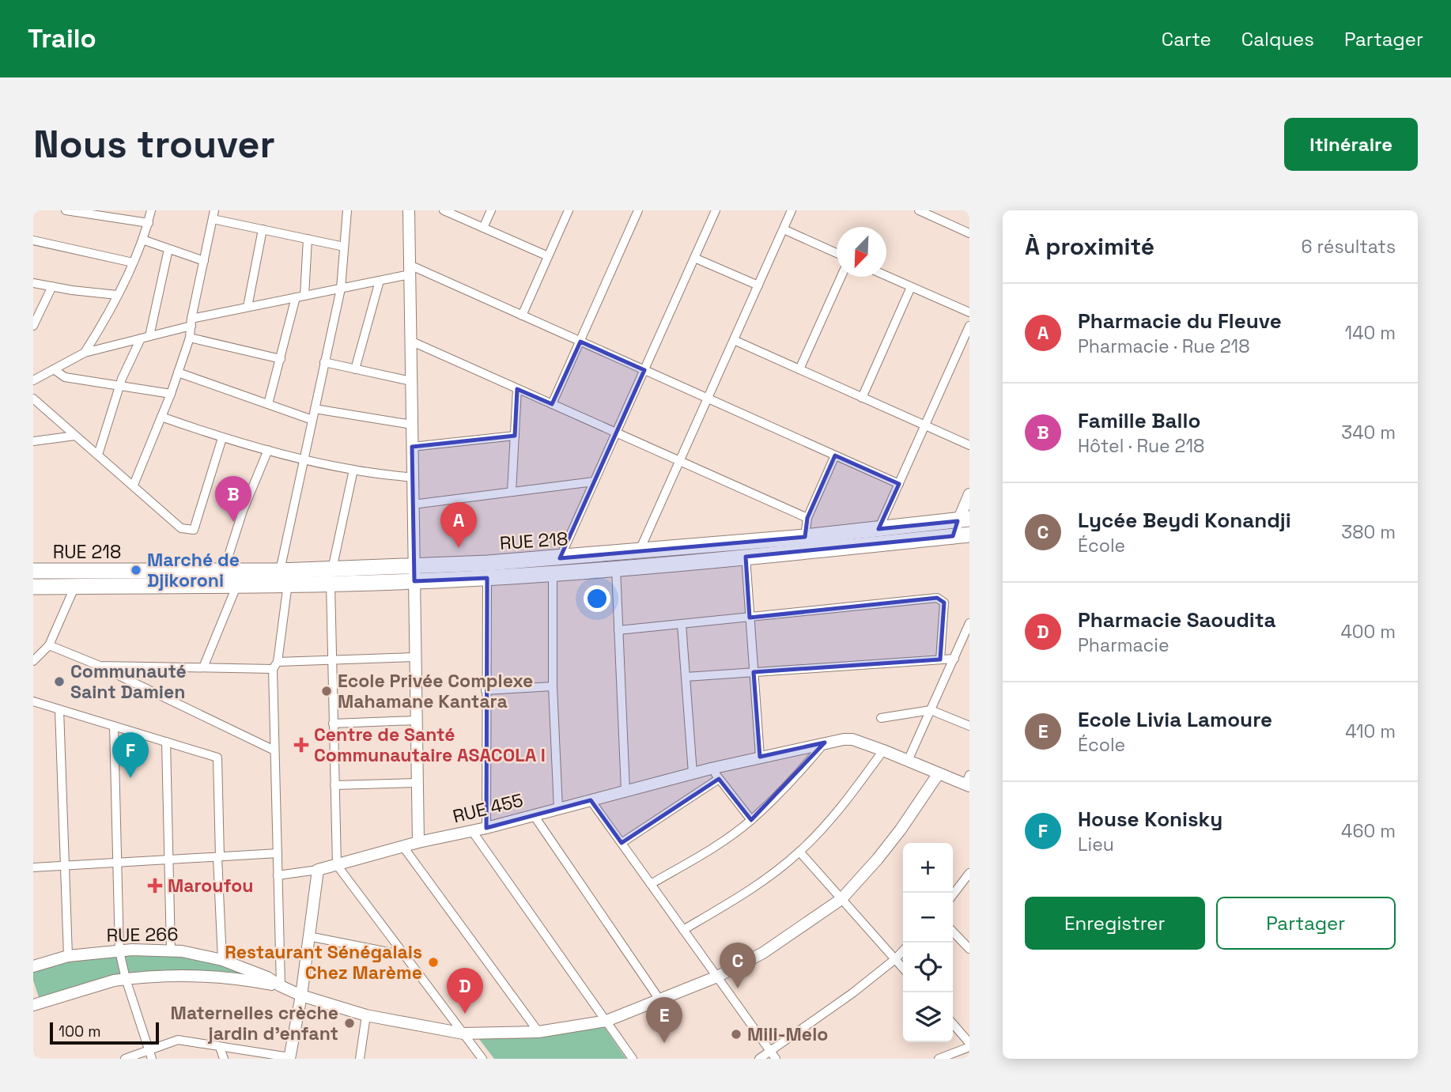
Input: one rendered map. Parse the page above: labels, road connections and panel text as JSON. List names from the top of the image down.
{
  "streets": {
    "highway": ["RUE 218"],
    "street": ["RUE 455", "RUE 266"]
  },
  "places": {
    "other": [
      "Marché de Djikoroni",
      "Communauté Saint Damien",
      "Ecole Privée Complexe Mahamane Kantara",
      "Restaurant Sénégalais Chez Marème",
      "Maternelles crèche jardin d'enfant",
      "Mili-Melo"
    ],
    "health": ["Centre de Santé Communautaire ASACOLA I", "Maroufou"]
  },
  "scale_bar": "100 m",
  "north": "bottom left",
  "page": {
    "header": "Trailo",
    "nav": ["Carte", "Calques", "Partager"],
    "buttons": [
      "Itinéraire",
      ["Enregistrer", "Partager"]
    ],
    "title": "Nous trouver",
    "heading": ["À proximité", "6 résultats"],
    "list": [
      {
        "mark": "A",
        "name": "Pharmacie du Fleuve",
        "note": "Pharmacie · Rue 218",
        "value": "140 m"
      },
      {
        "mark": "B",
        "name": "Famille Ballo",
        "note": "Hôtel · Rue 218",
        "value": "340 m"
      },
      {
        "mark": "C",
        "name": "Lycée Beydi Konandji",
        "note": "École",
        "value": "380 m"
      },
      {
        "mark": "D",
        "name": "Pharmacie Saoudita",
        "note": "Pharmacie",
        "value": "400 m"
      },
      {
        "mark": "E",
        "name": "Ecole Livia Lamoure",
        "note": "École",
        "value": "410 m"
      },
      {
        "mark": "F",
        "name": "House Konisky",
        "note": "Lieu",
        "value": "460 m"
      }
    ],
    "pins": [
      "B",
      "A",
      "F",
      "C",
      "D",
      "E"
    ],
    "map_buttons": ["+", "−"],
    "scale": "100 m"
  }
}
